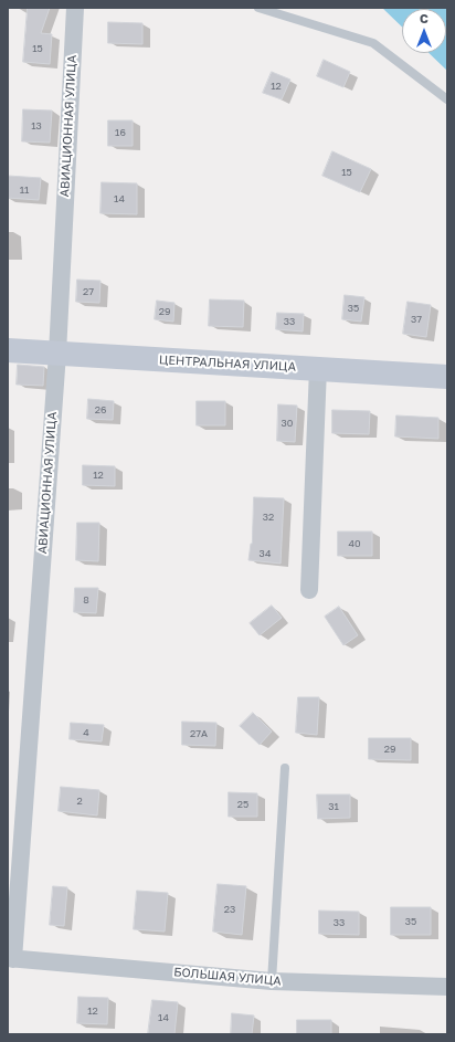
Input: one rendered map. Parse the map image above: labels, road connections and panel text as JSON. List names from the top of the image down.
{
  "streets": {
    "street": ["АВИАЦИОННАЯ УЛИЦА", "ЦЕНТРАЛЬНАЯ УЛИЦА", "БОЛЬШАЯ УЛИЦА"]
  },
  "crossings": [
    ["АВИАЦИОННАЯ УЛИЦА", "ЦЕНТРАЛЬНАЯ УЛИЦА"],
    ["АВИАЦИОННАЯ УЛИЦА", "БОЛЬШАЯ УЛИЦА"]
  ],
  "house_numbers": [
    "15",
    "12",
    "13",
    "16",
    "15",
    "11",
    "14",
    "27",
    "35",
    "29",
    "37",
    "33",
    "26",
    "30",
    "12",
    "32",
    "40",
    "34",
    "8",
    "4",
    "27А",
    "29",
    "2",
    "25",
    "31",
    "23",
    "35",
    "33",
    "12",
    "14"
  ],
  "north": "top"
}
